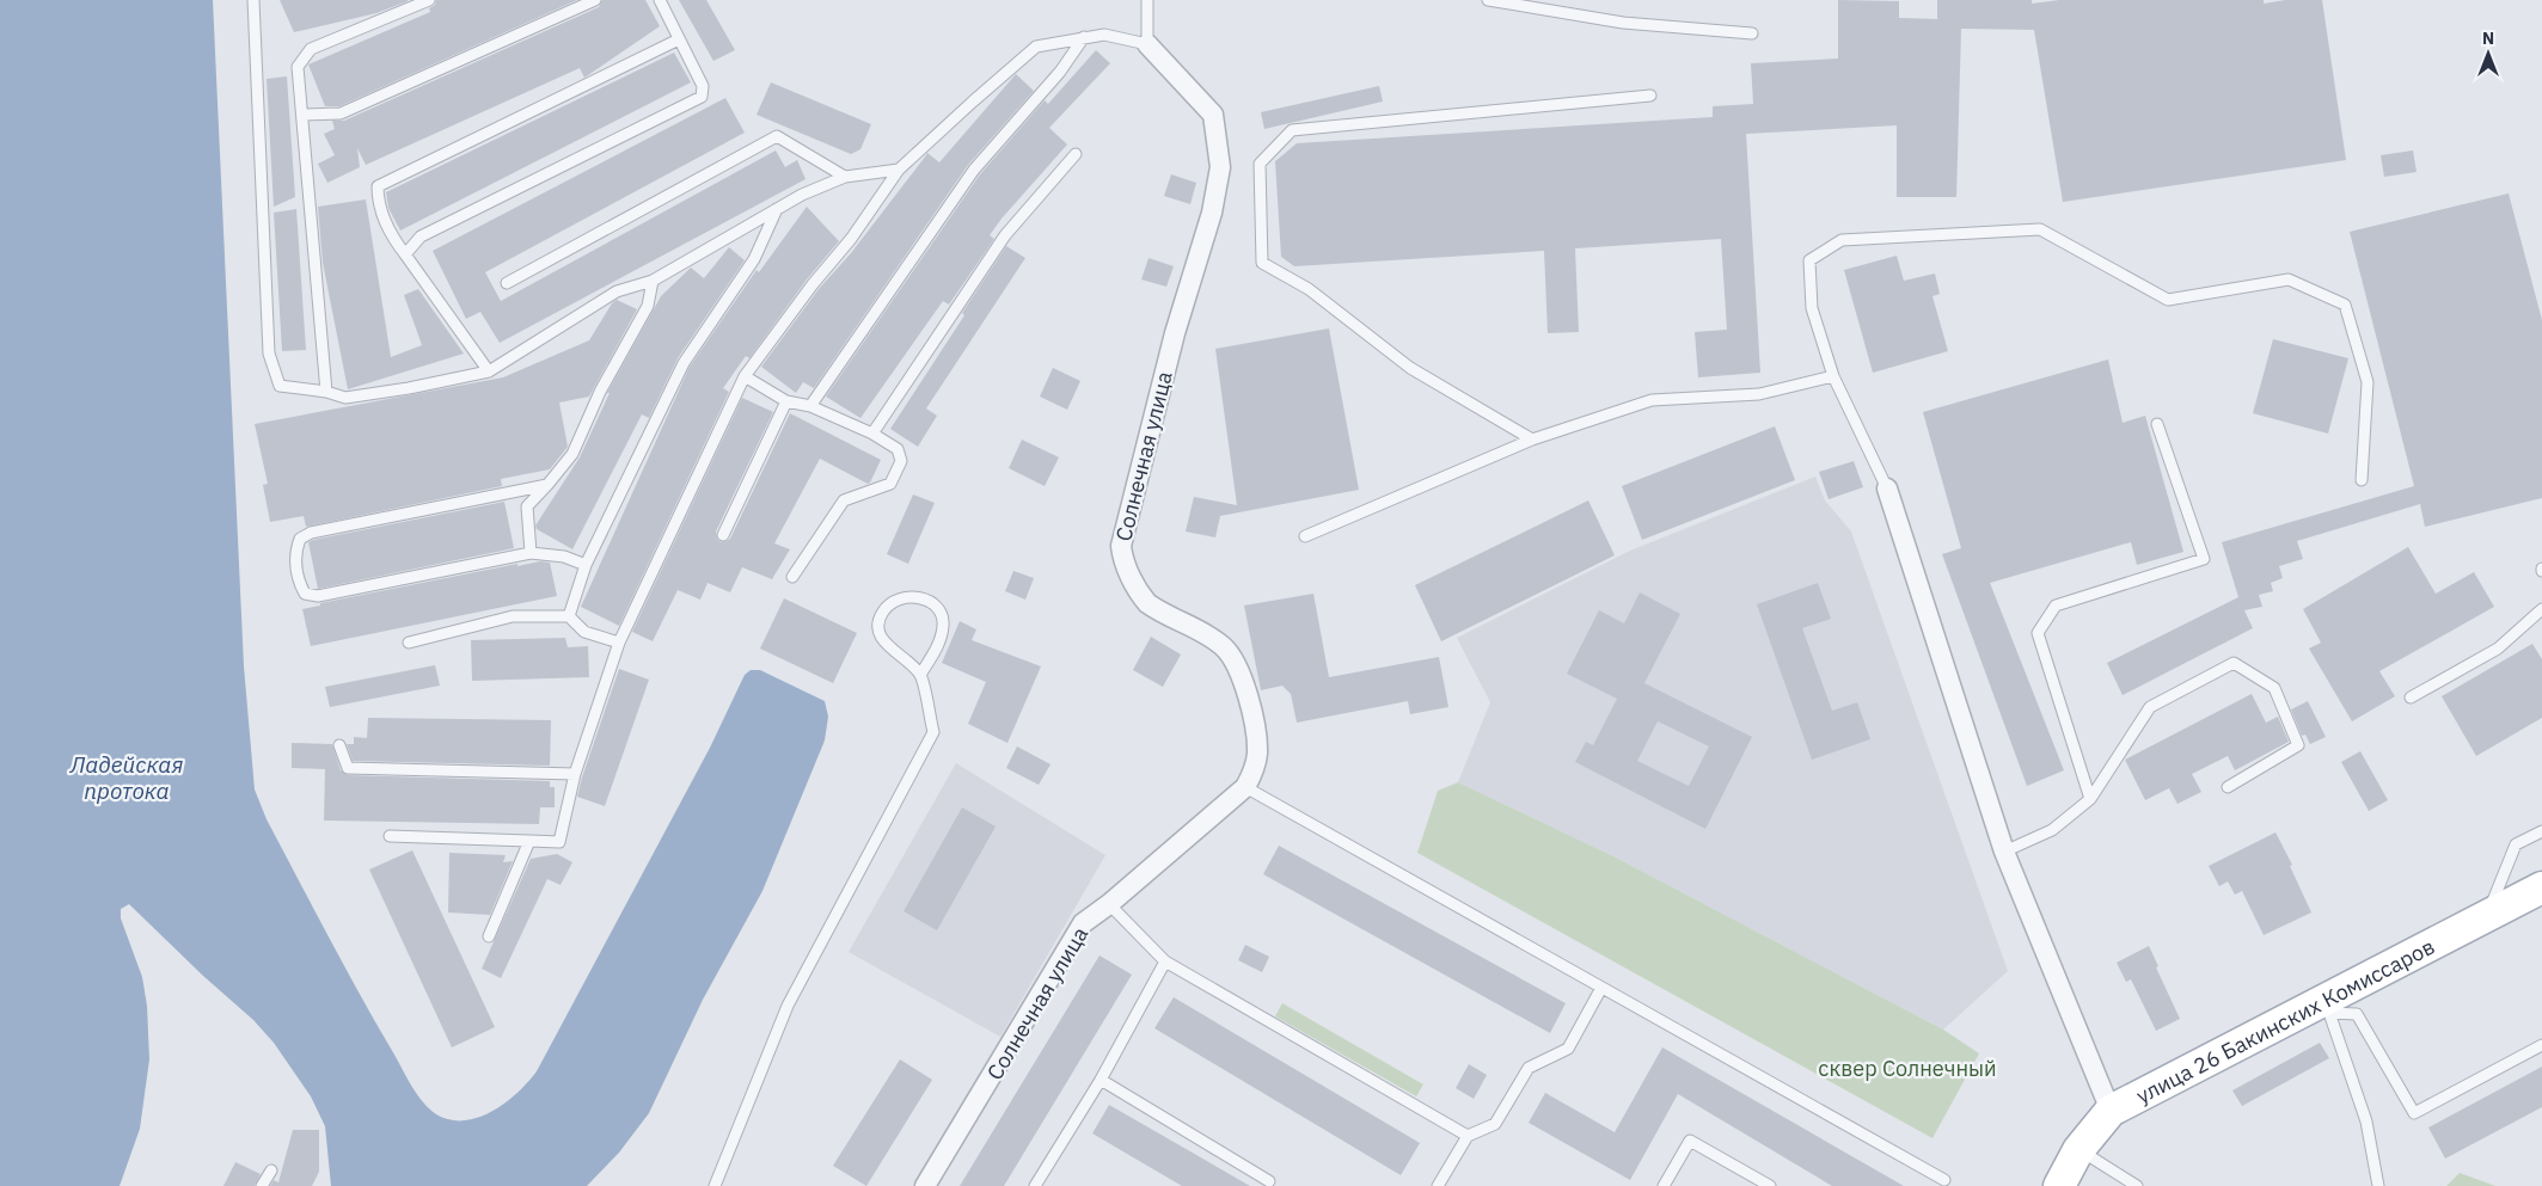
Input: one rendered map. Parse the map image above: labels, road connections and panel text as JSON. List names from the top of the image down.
{
  "streets": {
    "main road": ["улица 26 Бакинских Комиссаров"],
    "street": ["Солнечная улица"]
  },
  "water": ["Ладейская протока"],
  "parks": ["сквер Солнечный"],
  "north": "top"
}
